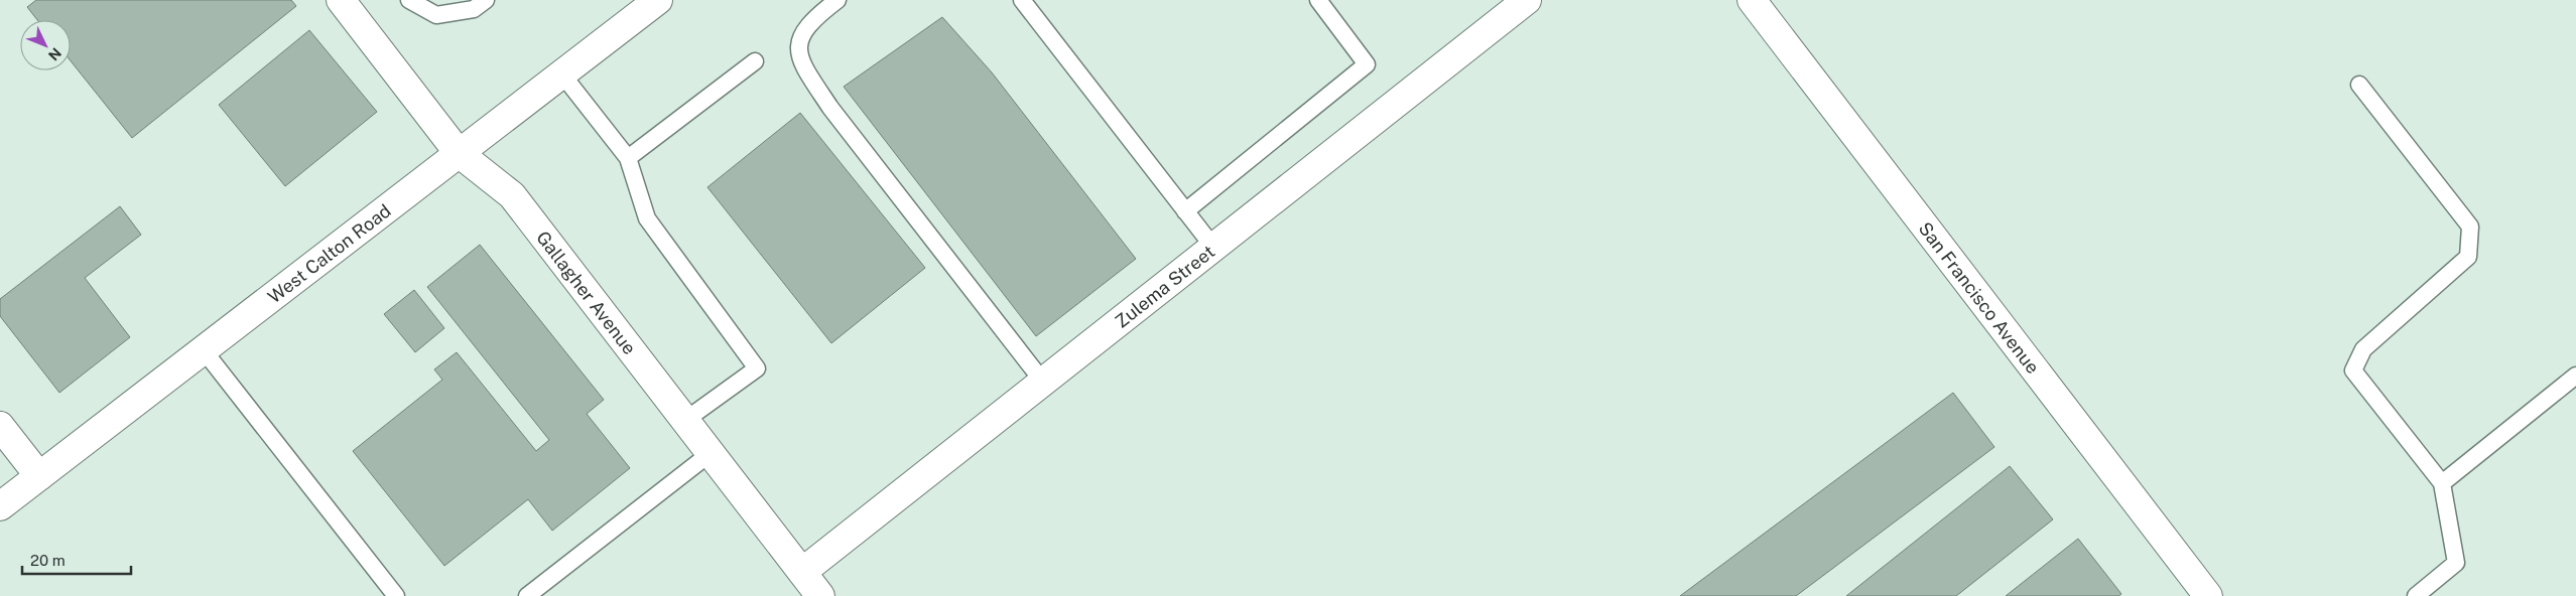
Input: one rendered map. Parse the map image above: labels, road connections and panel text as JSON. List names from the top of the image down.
{
  "streets": {
    "street": [
      "West Calton Road",
      "Zulema Street",
      "Gallagher Avenue",
      "San Francisco Avenue"
    ]
  },
  "crossings": [
    ["West Calton Road", "Gallagher Avenue"],
    ["Zulema Street", "Gallagher Avenue"]
  ],
  "scale_bar": "20 m",
  "north": "bottom right"
}
